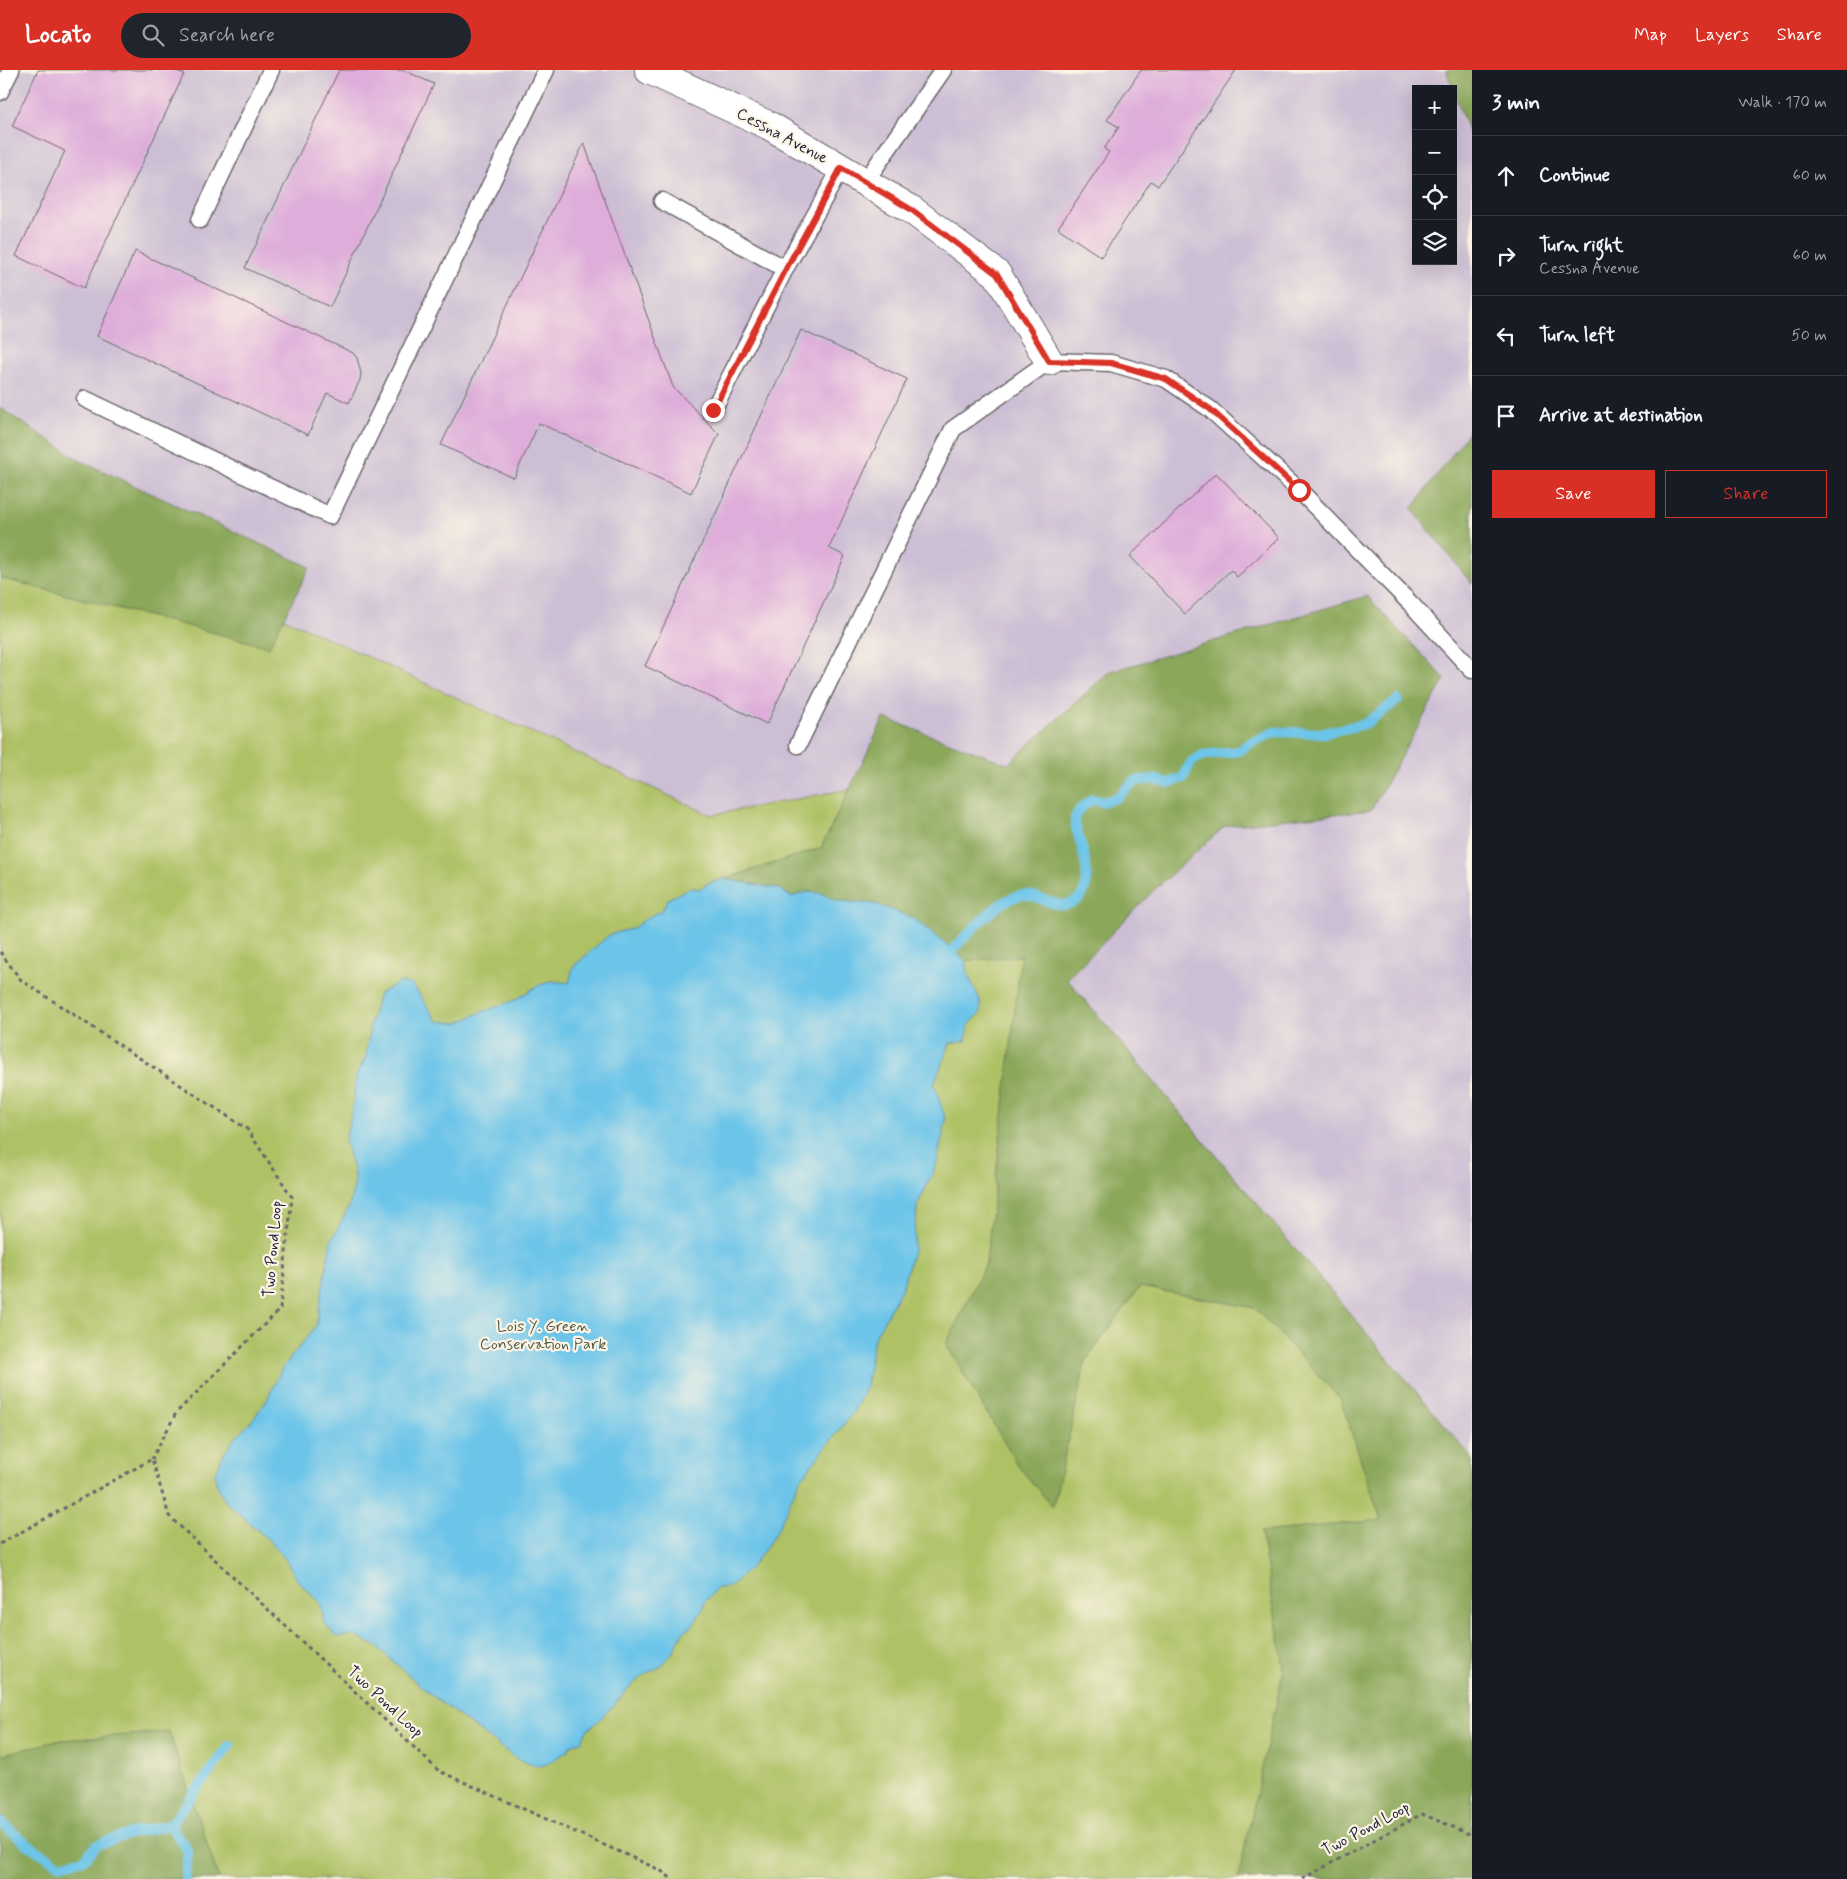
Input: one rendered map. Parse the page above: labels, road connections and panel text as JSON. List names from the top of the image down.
{
  "streets": {
    "street": ["Cessna Avenue"],
    "path": ["Two Pond Loop"]
  },
  "parks": ["Lois Y. Green Conservation Park"],
  "page": {
    "header": "Locato",
    "search": "Search here",
    "nav": ["Map", "Layers", "Share"],
    "heading": ["3 min", "Walk · 170 m"],
    "map_buttons": ["+", "−"],
    "list": [
      ["Continue", "60 m"],
      ["Turn right", "Cessna Avenue", "60 m"],
      ["Turn left", "50 m"],
      "Arrive at destination"
    ],
    "buttons": ["Save", "Share"]
  }
}
